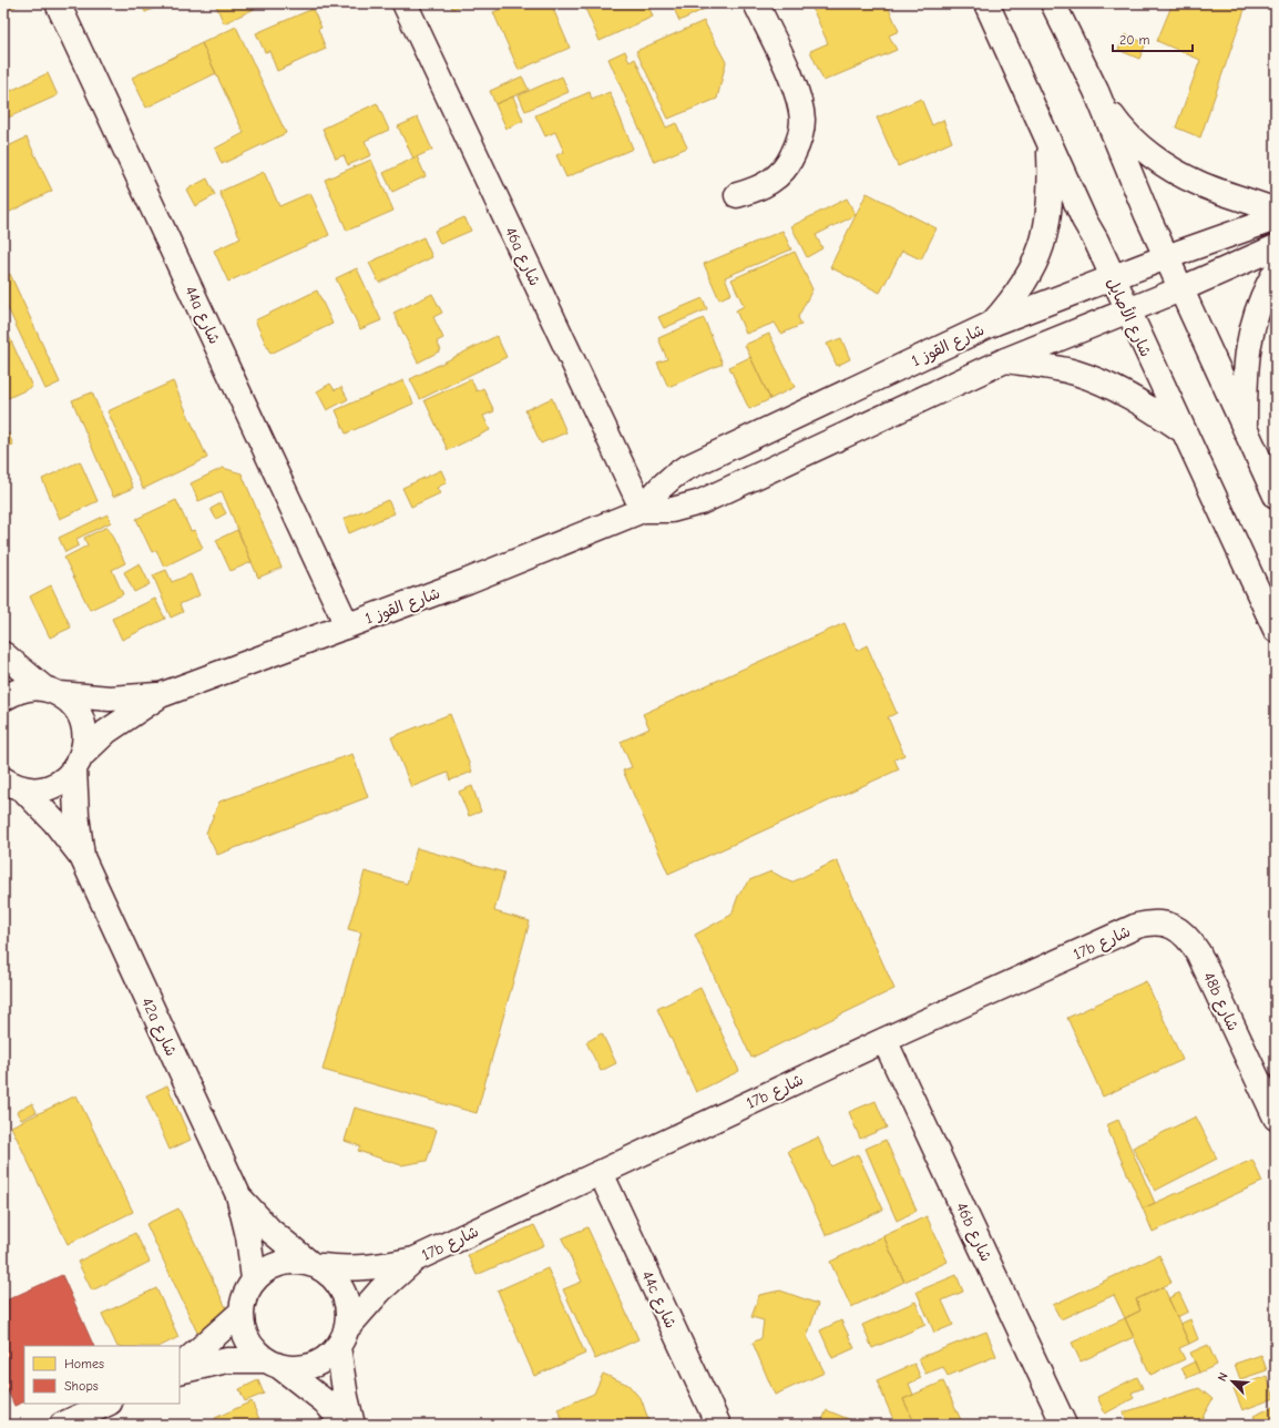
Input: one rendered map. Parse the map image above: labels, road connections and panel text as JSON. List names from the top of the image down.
{
  "streets": {
    "street": [
      "46a شارع",
      "44a شارع",
      "شارع الأصايل",
      "شارع القوز 1",
      "17b شارع",
      "48b شارع",
      "42a شارع",
      "46b شارع",
      "44c شارع"
    ]
  },
  "crossings": [
    ["46a شارع", "شارع القوز 1"],
    ["44a شارع", "شارع القوز 1"],
    ["شارع الأصايل", "شارع القوز 1"],
    ["شارع القوز 1", "42a شارع"],
    ["17b شارع", "48b شارع"],
    ["17b شارع", "42a شارع"],
    ["17b شارع", "46b شارع"],
    ["17b شارع", "44c شارع"]
  ],
  "legend": ["Homes", "Shops"],
  "scale_bar": "20 m",
  "north": "top left"
}
